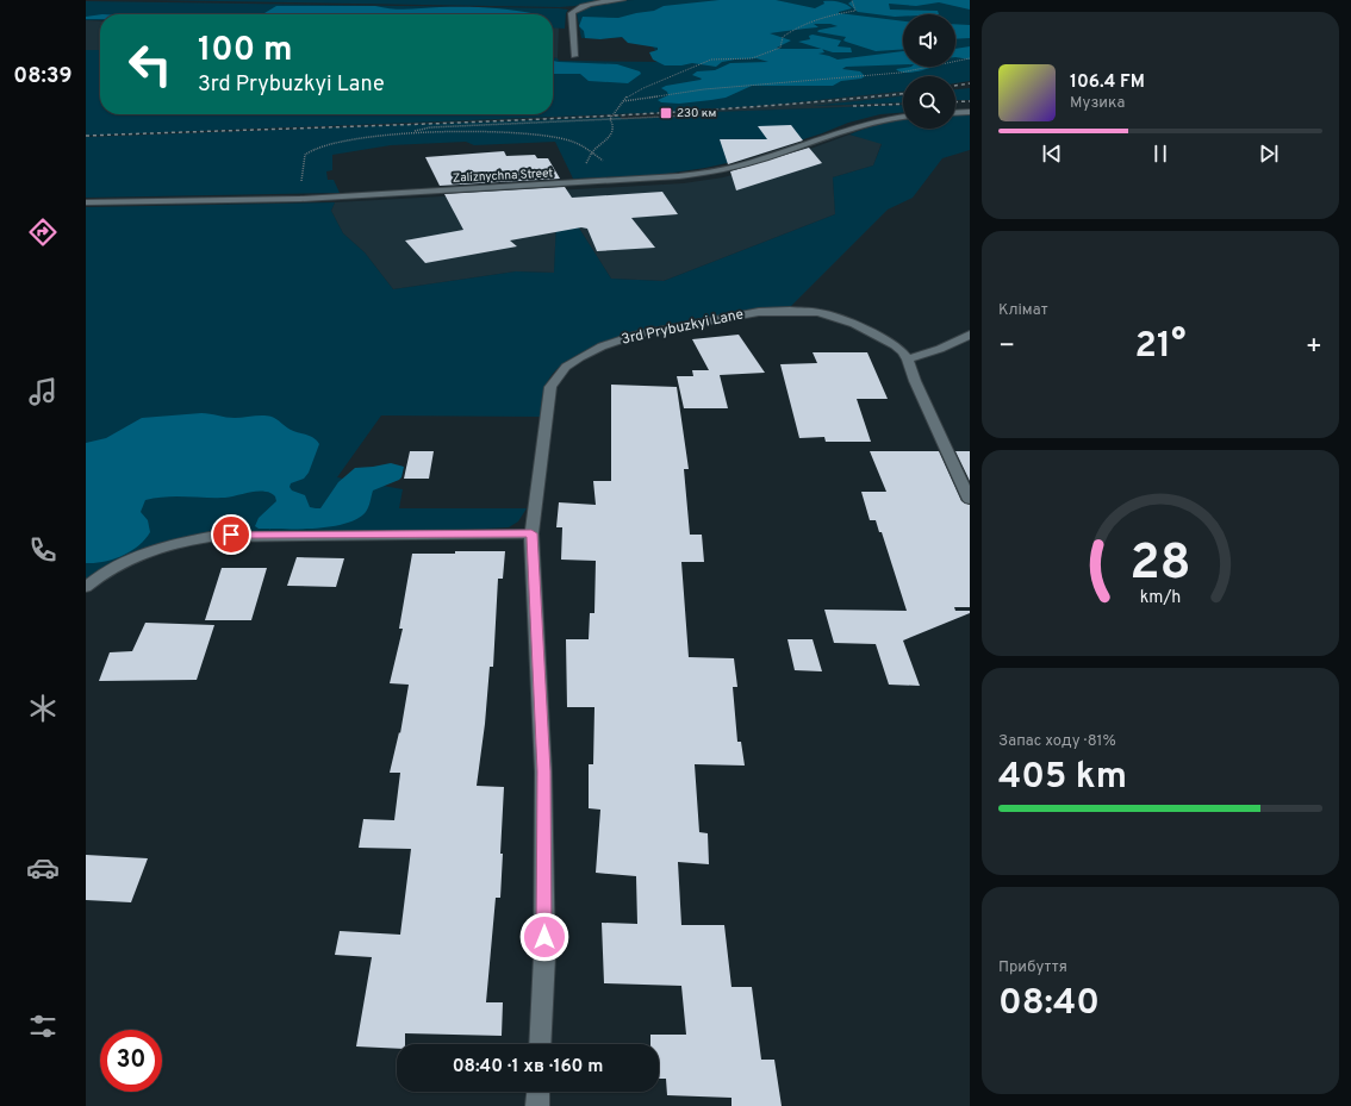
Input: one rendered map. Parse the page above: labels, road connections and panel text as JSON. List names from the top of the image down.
{
  "streets": {
    "street": ["Zaliznychna Street", "3rd Prybuzkyi Lane"]
  },
  "places": {
    "transit": ["230 км"]
  },
  "page": {
    "tabs": "08:39",
    "turn": ["100 m", "3rd Prybuzkyi Lane"],
    "song": ["106.4 FM", "Музика"],
    "tile": [
      "Клімат",
      ["Запас ходу · 81%", "405 km"],
      ["Прибуття", "08:40"]
    ],
    "heat": ["−", "21°", "+"],
    "limit": "30",
    "trip": "08:40 · 1 хв · 160 m",
    "gauge": ["28", "km/h"]
  }
}
